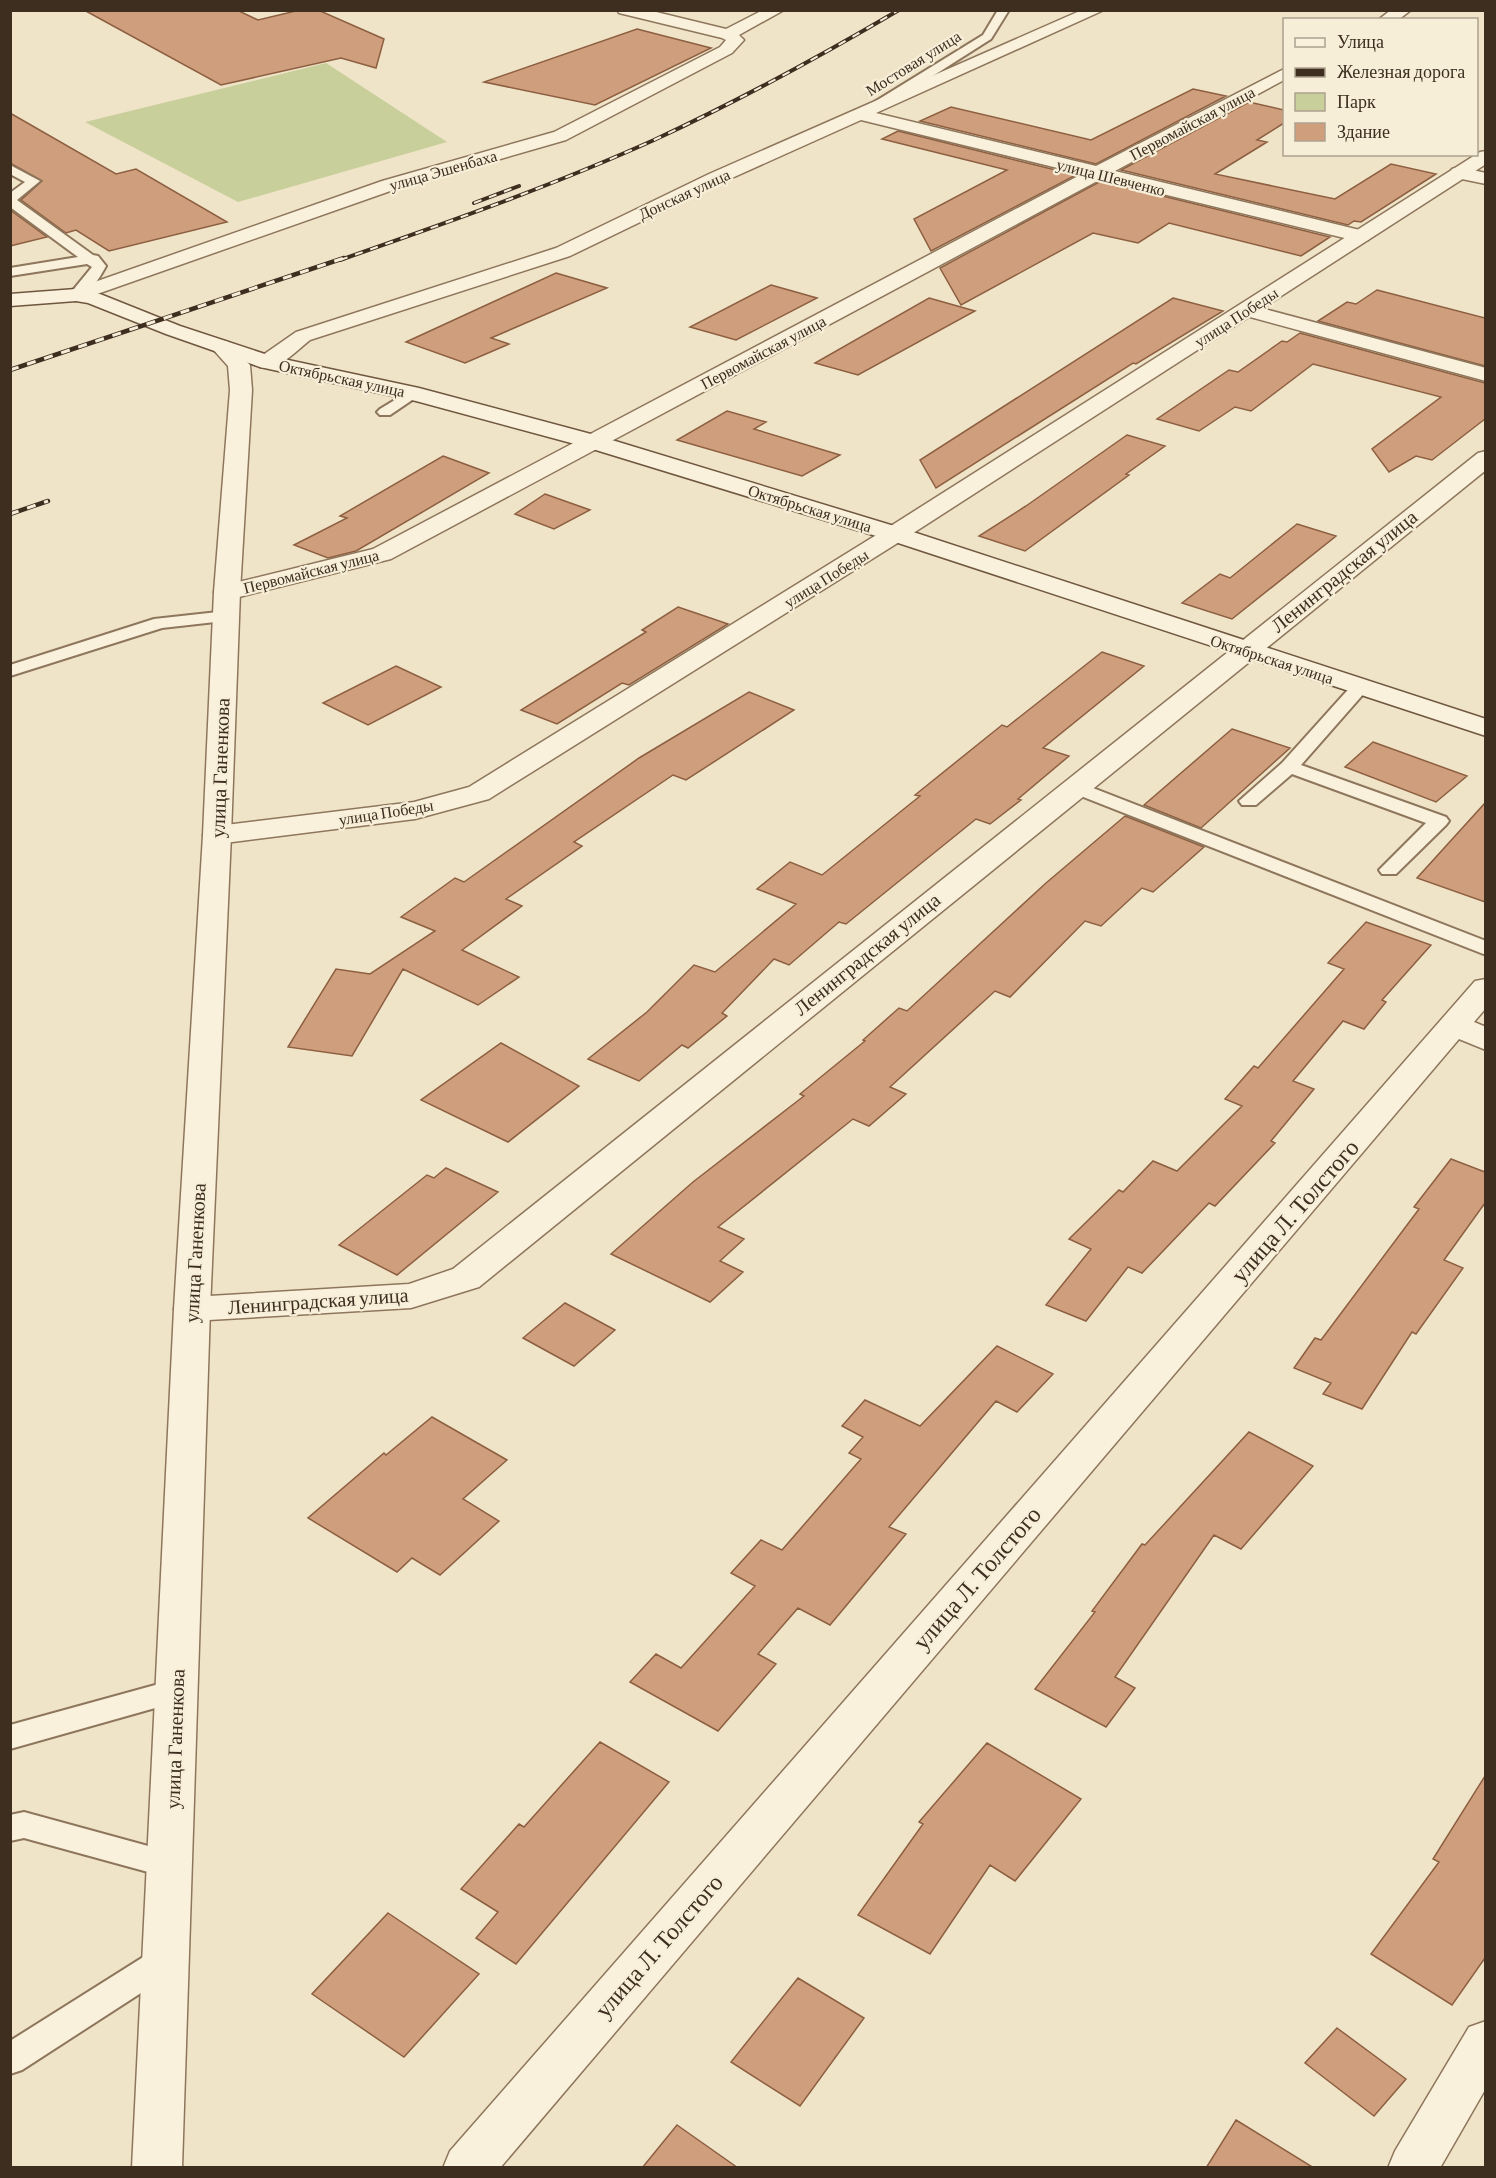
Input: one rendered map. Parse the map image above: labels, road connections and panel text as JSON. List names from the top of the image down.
{
  "streets": {
    "street": [
      "Первомайская улица",
      "улица Эшенбаха",
      "улица Шевченко",
      "Донская улица",
      "улица Победы",
      "Октябрьская улица",
      "Ленинградская улица",
      "улица Ганенкова",
      "улица Л. Толстого"
    ],
    "lane": ["Мостовая улица"]
  },
  "crossings": [
    ["Мостовая улица", "улица Шевченко"],
    ["Мостовая улица", "Донская улица"],
    ["Первомайская улица", "улица Шевченко"],
    ["Первомайская улица", "Октябрьская улица"],
    ["Первомайская улица", "улица Ганенкова"],
    ["улица Эшенбаха", "Октябрьская улица"],
    ["улица Шевченко", "Донская улица"],
    ["улица Шевченко", "улица Победы"],
    ["Донская улица", "Октябрьская улица"],
    ["улица Победы", "Октябрьская улица"],
    ["улица Победы", "улица Ганенкова"],
    ["Октябрьская улица", "Ленинградская улица"],
    ["Октябрьская улица", "улица Ганенкова"],
    ["Ленинградская улица", "улица Ганенкова"]
  ],
  "legend": [
    "Улица",
    "Железная дорога",
    "Парк",
    "Здание"
  ]
}
